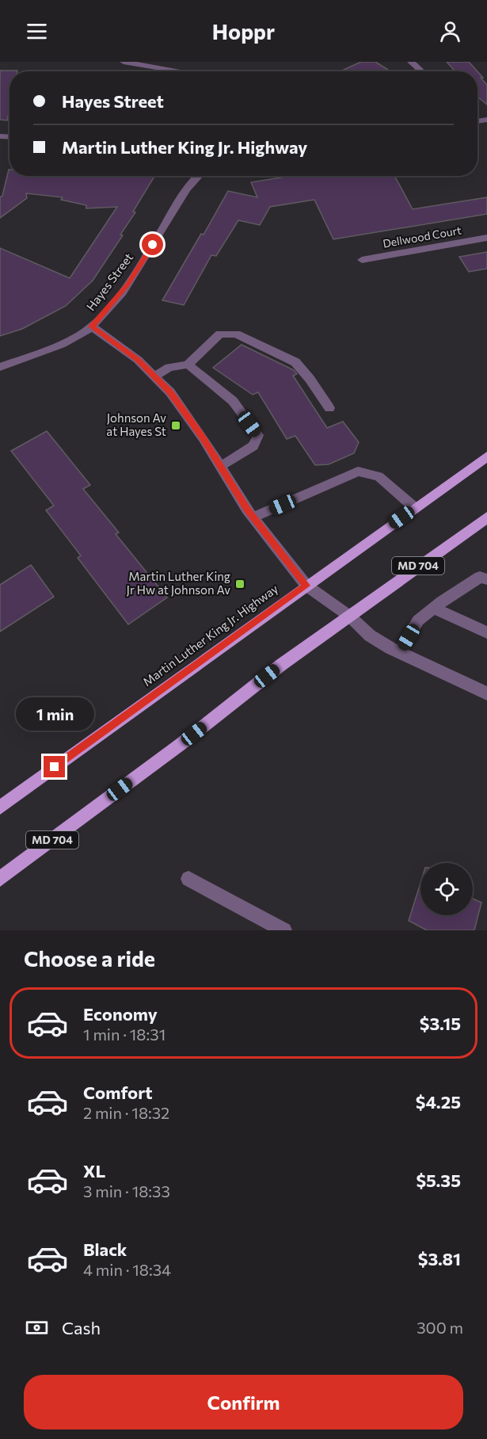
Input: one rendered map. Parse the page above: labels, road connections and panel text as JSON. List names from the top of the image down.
{
  "streets": {
    "main road": ["MD 704", "Martin Luther King Jr. Highway"],
    "street": ["Dellwood Court", "Hayes Street"]
  },
  "places": {
    "transit": ["Johnson Av at Hayes St", "Martin Luther King Jr Hw at Johnson Av"]
  },
  "page": {
    "header": "Hoppr",
    "banner": ["Hayes Street", "Martin Luther King Jr. Highway"],
    "bubble": "1 min",
    "heading": "Choose a ride",
    "list": [
      {
        "name": "Economy",
        "note": "1 min · 18:31",
        "value": "$3.15"
      },
      {
        "name": "Comfort",
        "note": "2 min · 18:32",
        "value": "$4.25"
      },
      {
        "name": "XL",
        "note": "3 min · 18:33",
        "value": "$5.35"
      },
      {
        "name": "Black",
        "note": "4 min · 18:34",
        "value": "$3.81"
      }
    ],
    "pay": ["Cash", "300 m"],
    "buttons": "Confirm"
  }
}
